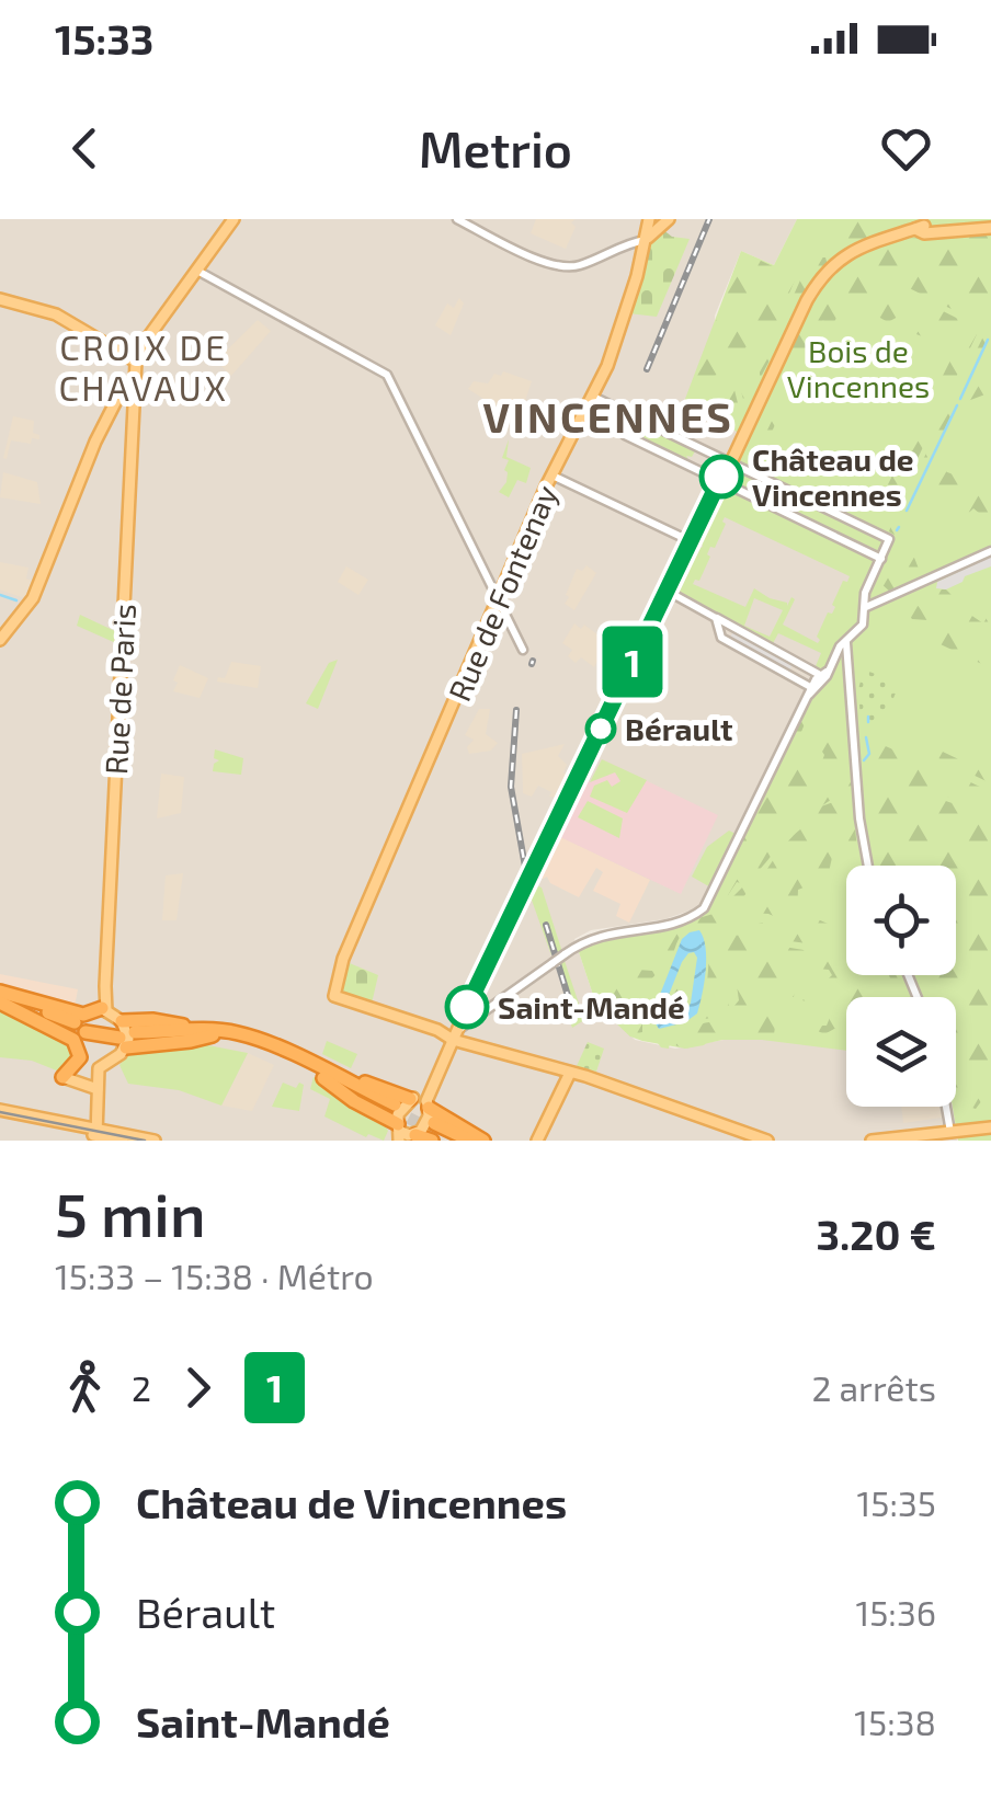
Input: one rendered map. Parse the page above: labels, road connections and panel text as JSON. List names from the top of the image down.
{
  "streets": {
    "main road": ["Rue de Fontenay", "Rue de Paris"]
  },
  "districts": ["CROIX DE CHAVAUX", "VINCENNES"],
  "parks": ["Bois de Vincennes"],
  "places": ["Château de Vincennes", "Bérault", "Saint-Mandé"],
  "lines": ["metro line 1"],
  "page": {
    "status": "15:33",
    "header": "Metrio",
    "on_map": "1",
    "heading": ["5 min", "15:33 – 15:38 · Métro", "3.20 €"],
    "legs": ["2", "1", "2 arrêts"],
    "list": [
      {
        "name": "Château de Vincennes",
        "value": "15:35"
      },
      {
        "name": "Bérault",
        "value": "15:36"
      },
      {
        "name": "Saint-Mandé",
        "value": "15:38"
      }
    ]
  }
}
